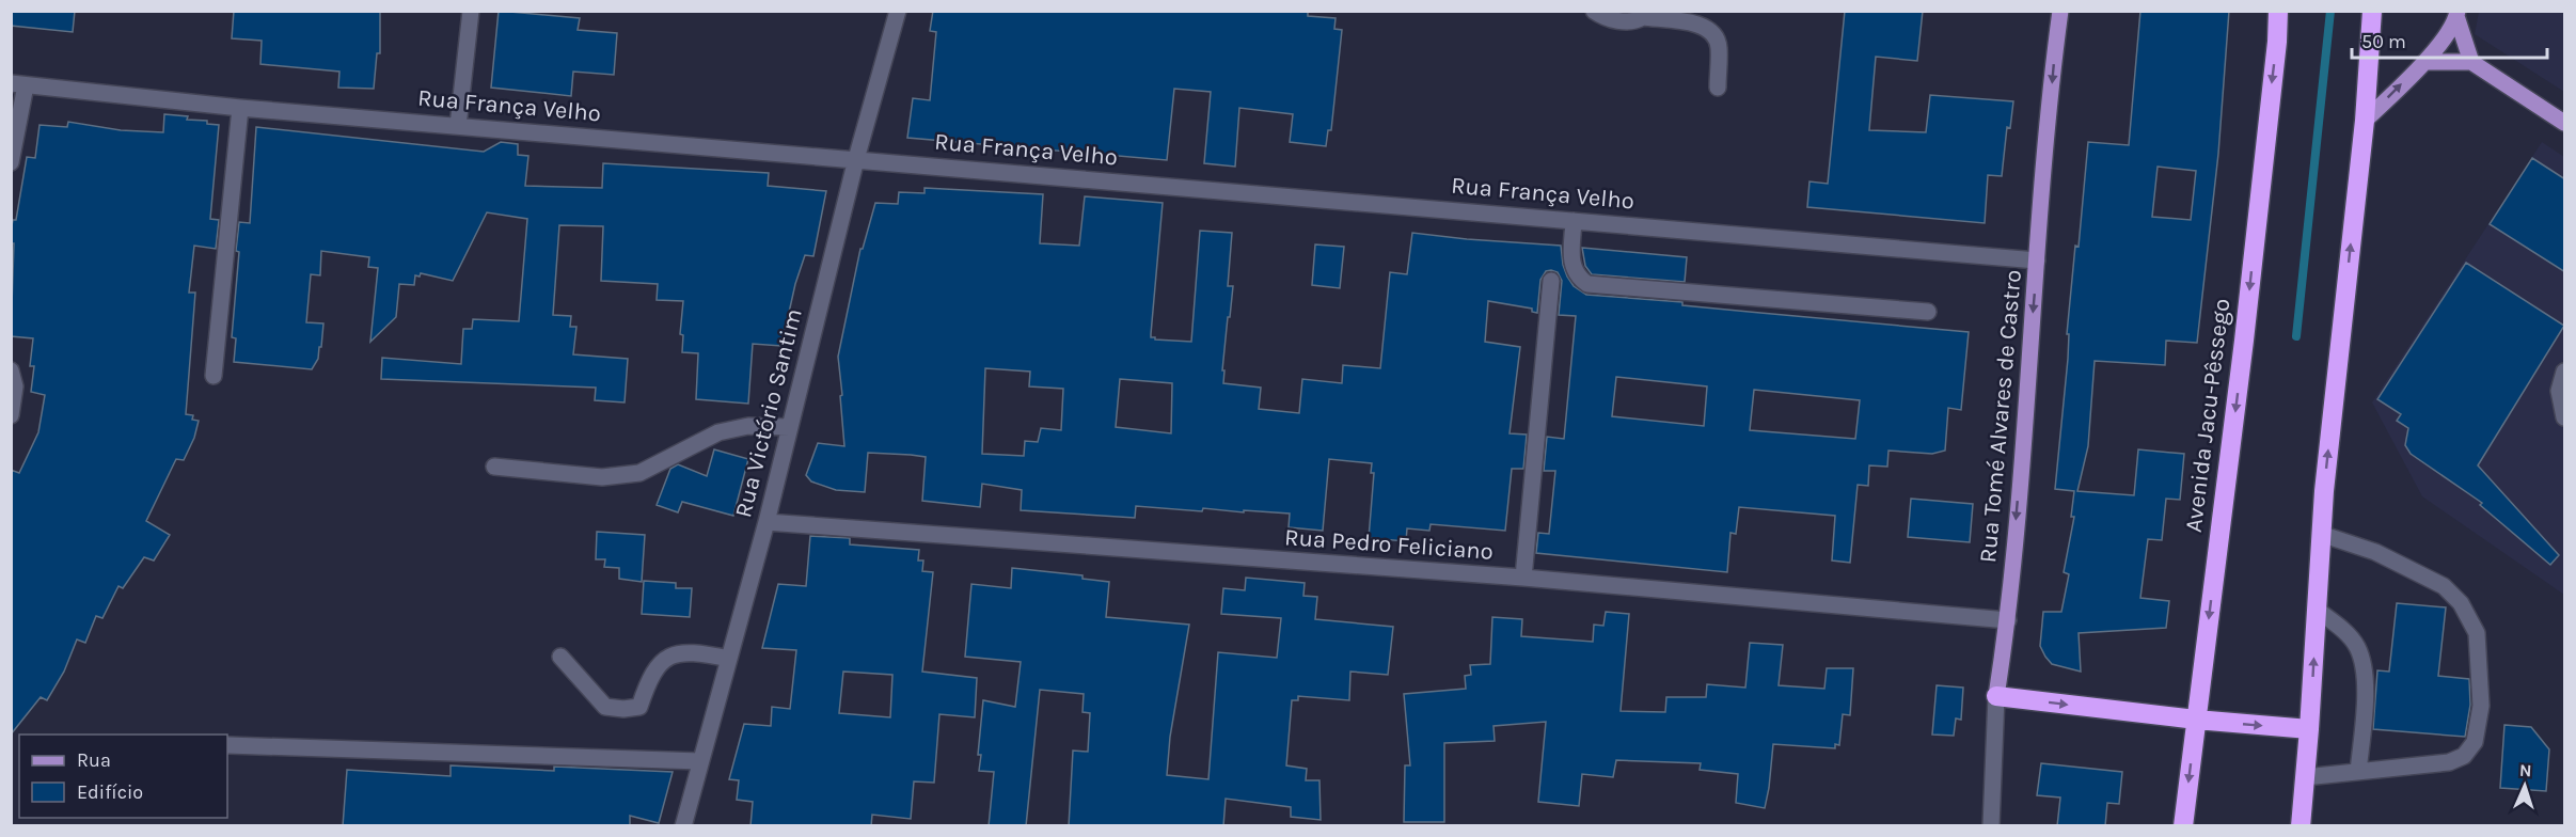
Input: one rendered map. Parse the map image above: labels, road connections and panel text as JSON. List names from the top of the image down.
{
  "streets": {
    "highway": ["Avenida Jacu-Pêssego"],
    "main road": ["Rua Tomé Alvares de Castro"],
    "street": ["Rua França Velho", "Rua Victório Santim", "Rua Pedro Feliciano"]
  },
  "crossings": [
    ["Rua França Velho", "Rua Victório Santim"],
    ["Rua França Velho", "Rua Tomé Alvares de Castro"],
    ["Rua Victório Santim", "Rua Pedro Feliciano"],
    ["Rua Tomé Alvares de Castro", "Rua Pedro Feliciano"]
  ],
  "one_way": ["Rua Tomé Alvares de Castro"],
  "legend": ["Rua", "Edifício"],
  "scale_bar": "50 m",
  "north": "top"
}
